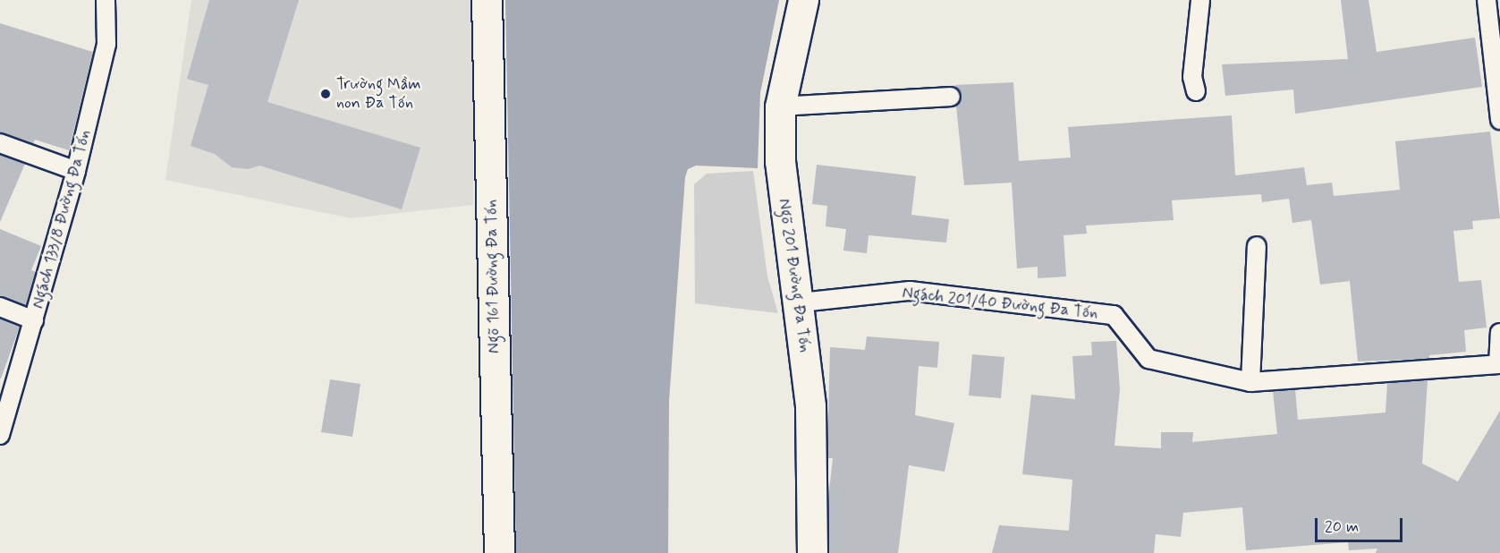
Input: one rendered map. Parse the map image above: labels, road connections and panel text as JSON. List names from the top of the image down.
{
  "streets": {
    "street": ["Ngõ 201 Đường Đa Tốn", "Ngõ 161 Đường Đa Tốn"],
    "lane": ["Ngách 133/8 Đường Đa Tốn", "Ngách 201/40 Đường Đa Tốn"]
  },
  "crossings": [
    ["Ngõ 201 Đường Đa Tốn", "Ngách 201/40 Đường Đa Tốn"]
  ],
  "places": ["Trường Mầm non Đa Tốn"],
  "scale_bar": "20 m"
}
